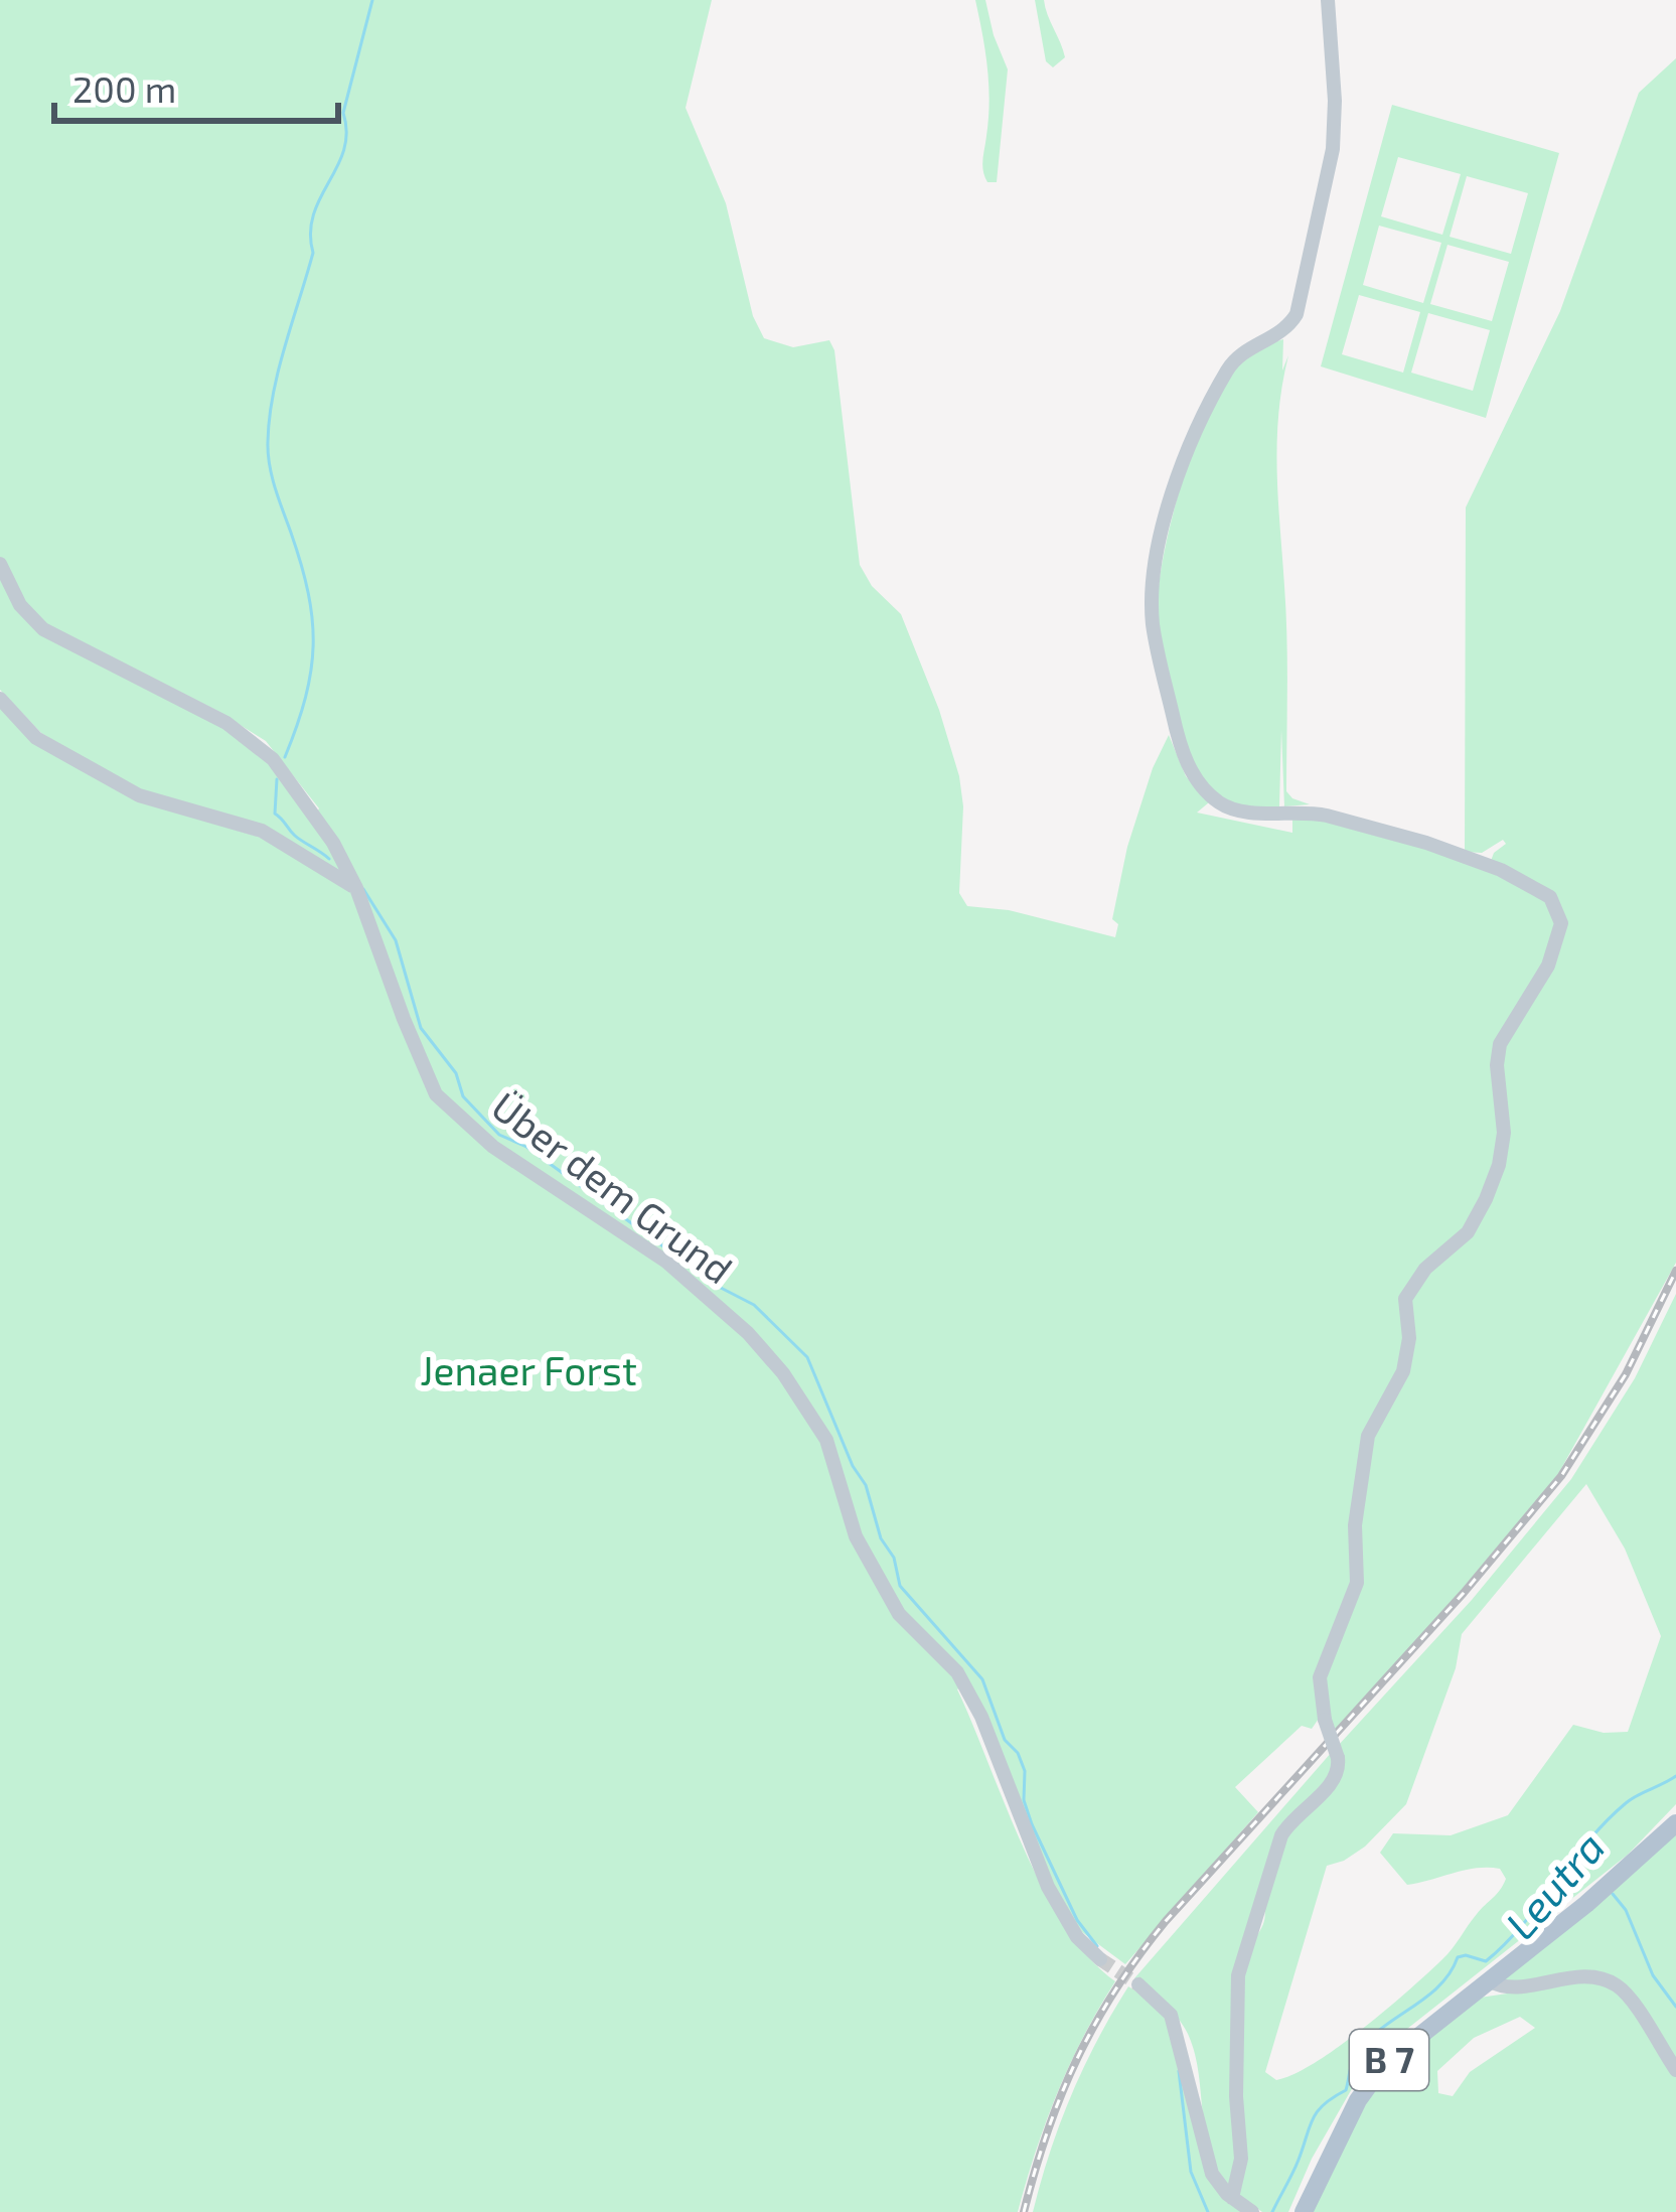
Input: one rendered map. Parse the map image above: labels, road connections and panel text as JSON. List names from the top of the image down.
{
  "streets": {
    "main road": ["B 7"],
    "street": ["Über dem Grund"]
  },
  "water": ["Leutra"],
  "parks": ["Jenaer Forst"],
  "scale_bar": "200 m"
}
